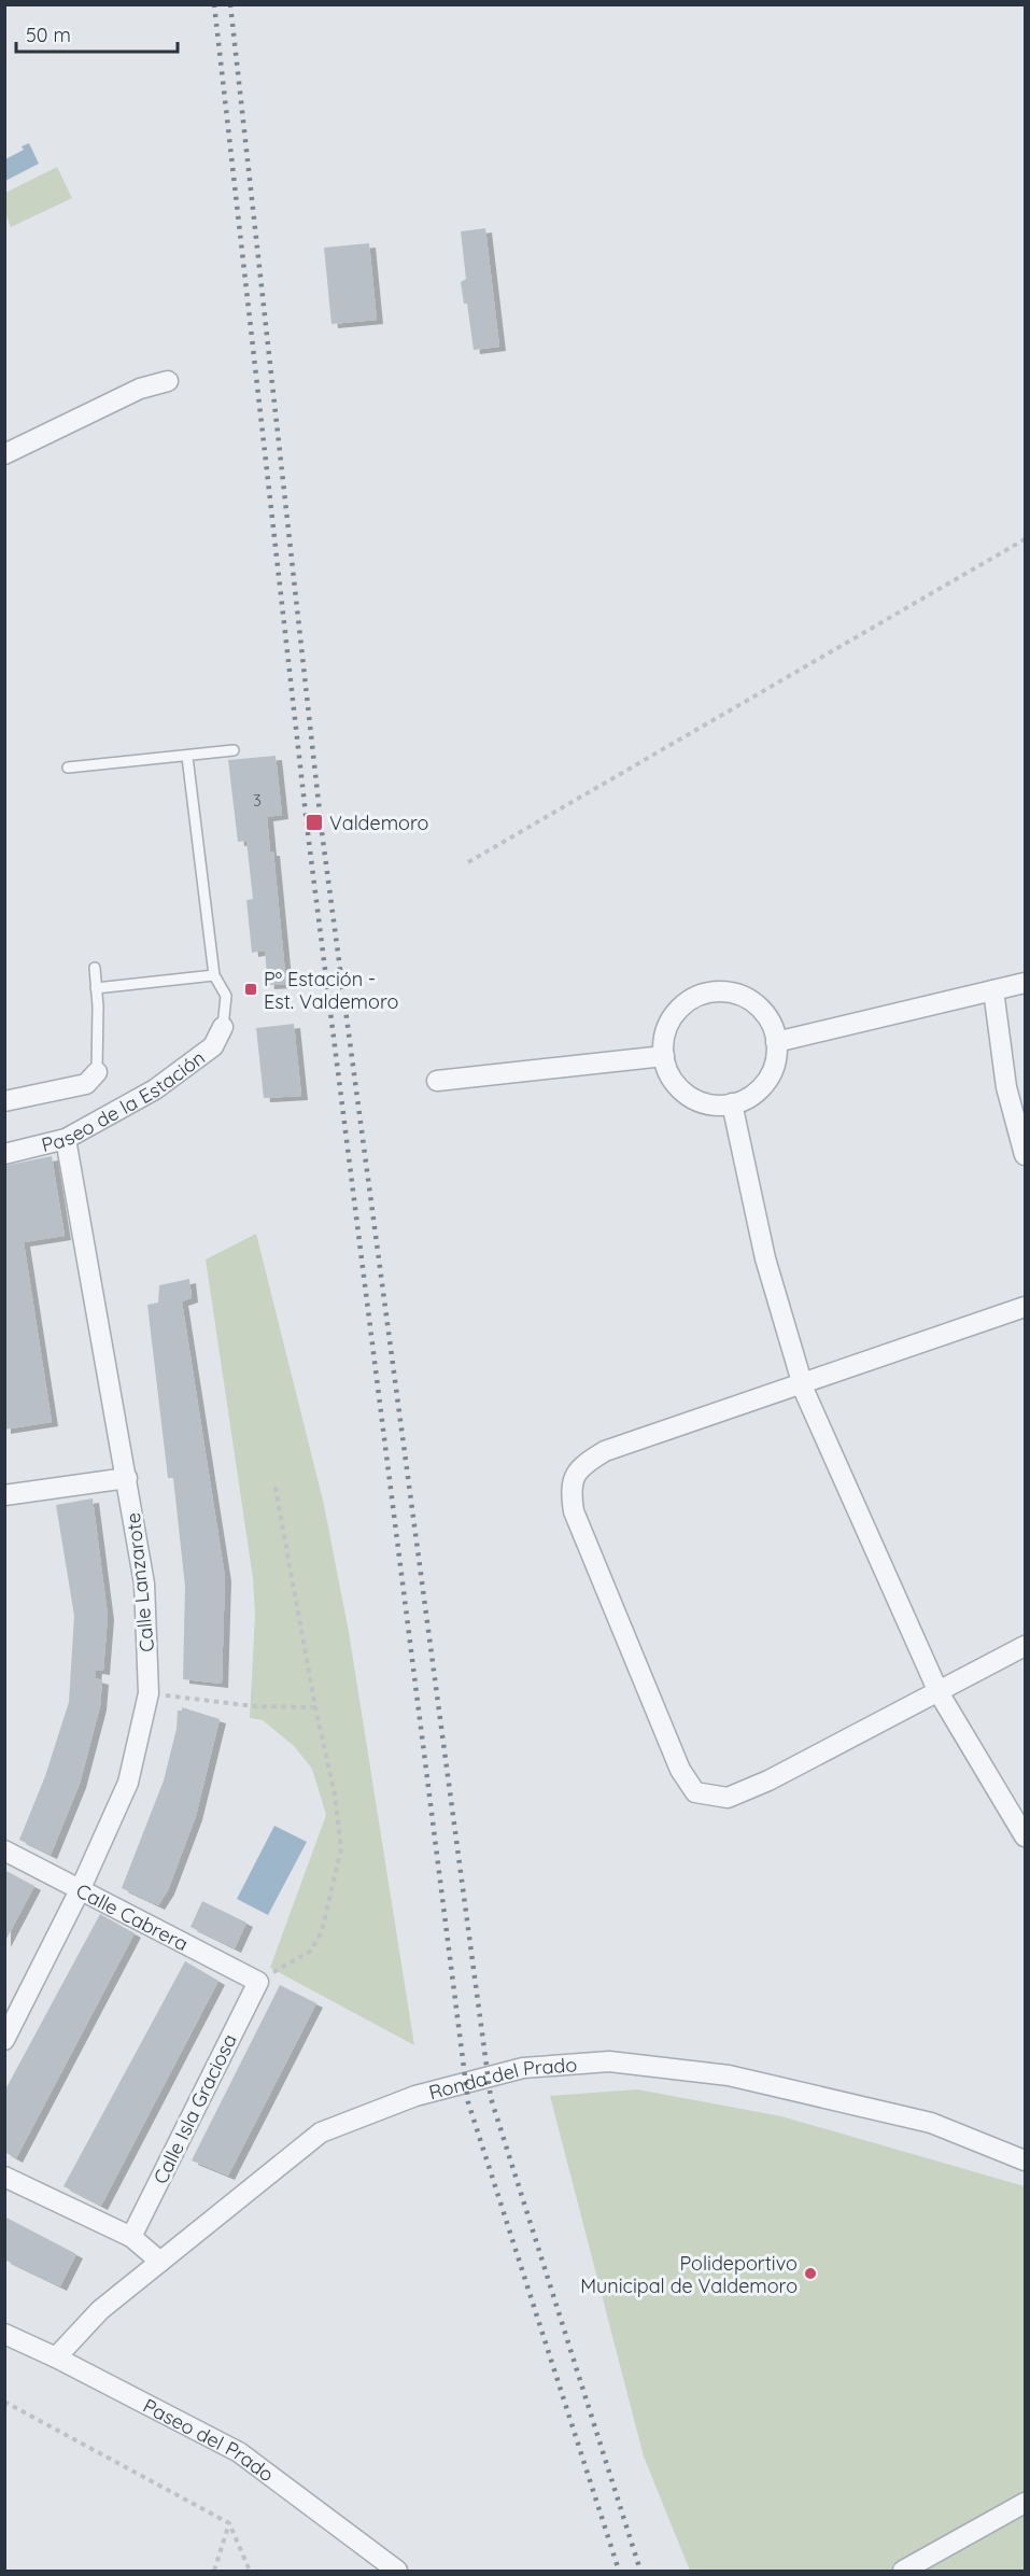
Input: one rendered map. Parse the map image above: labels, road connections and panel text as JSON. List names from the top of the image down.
{
  "streets": {
    "street": [
      "Paseo de la Estación",
      "Calle Lanzarote",
      "Calle Cabrera",
      "Ronda del Prado",
      "Calle Isla Graciosa",
      "Paseo del Prado"
    ]
  },
  "crossings": [
    ["Paseo de la Estación", "Calle Lanzarote"],
    ["Calle Lanzarote", "Calle Cabrera"],
    ["Calle Cabrera", "Calle Isla Graciosa"],
    ["Ronda del Prado", "Paseo del Prado"]
  ],
  "places": {
    "transit": ["Valdemoro", "Pº Estación - Est. Valdemoro"],
    "other": ["Polideportivo Municipal de Valdemoro"]
  },
  "house_numbers": ["3"],
  "scale_bar": "50 m"
}
